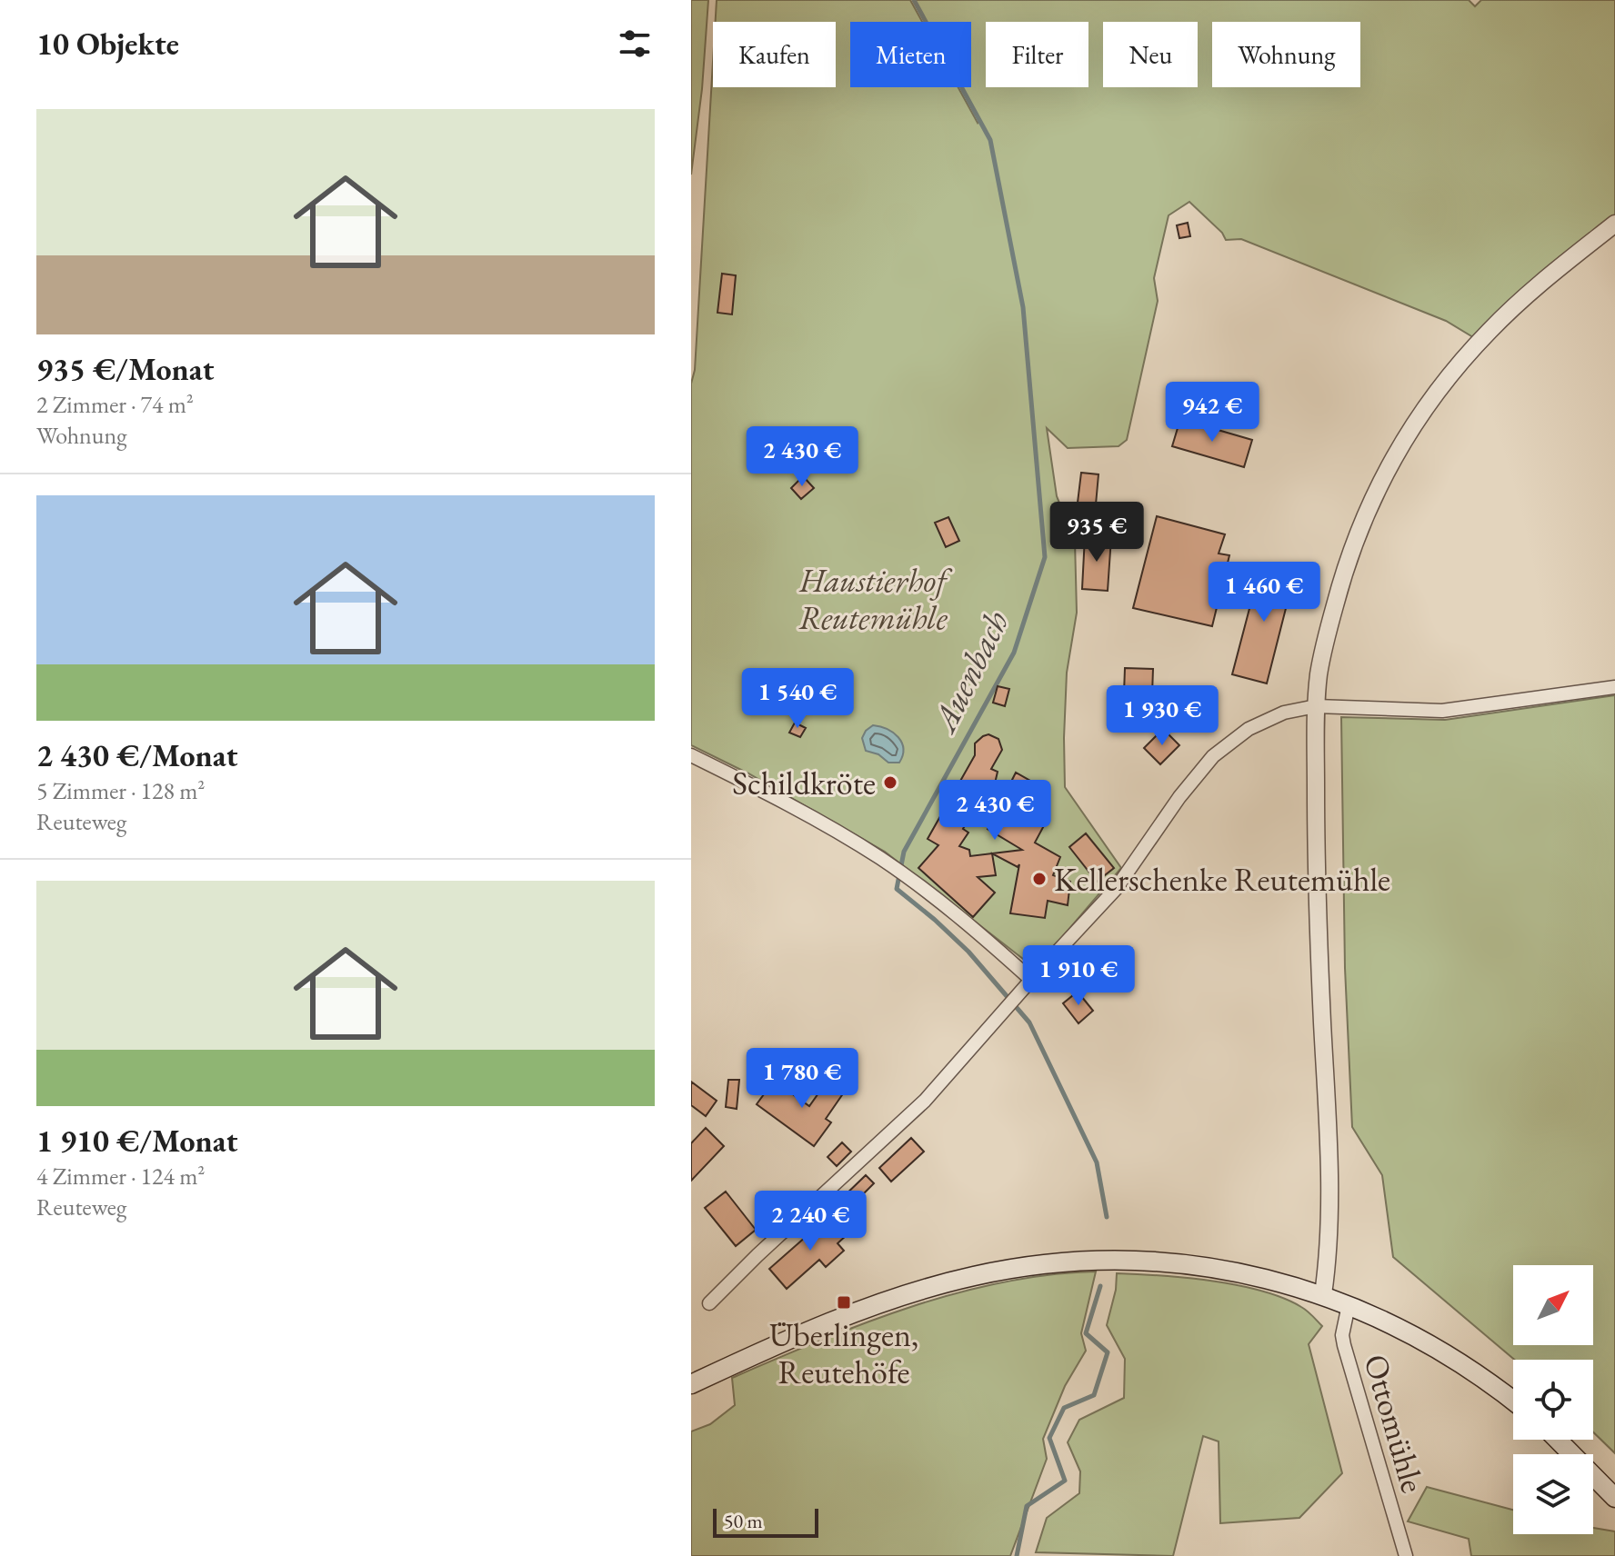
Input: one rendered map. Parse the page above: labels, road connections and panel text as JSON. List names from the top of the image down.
{
  "streets": {
    "street": ["Ottomühle"]
  },
  "water": ["Auenbach"],
  "parks": ["Haustierhof Reutemühle"],
  "places": {
    "other": ["Schildkröte", "Kellerschenke Reutemühle"],
    "transit": ["Überlingen, Reutehöfe"]
  },
  "scale_bar": "50 m",
  "north": "top right",
  "page": {
    "heading": "10 Objekte",
    "chip": [
      "Kaufen",
      "Mieten",
      "Filter",
      "Neu",
      "Wohnung"
    ],
    "list": [
      {
        "name": "935 €/Monat",
        "note": "2 Zimmer · 74 m² · Wohnung"
      },
      {
        "name": "2 430 €/Monat",
        "note": "5 Zimmer · 128 m² · Reuteweg"
      },
      {
        "name": "1 910 €/Monat",
        "note": "4 Zimmer · 124 m² · Reuteweg"
      }
    ],
    "price": [
      "942 €",
      "2 430 €",
      "935 €",
      "1 460 €",
      "1 540 €",
      "1 930 €",
      "2 430 €",
      "1 910 €",
      "1 780 €",
      "2 240 €"
    ],
    "scale": "50 m"
  }
}
